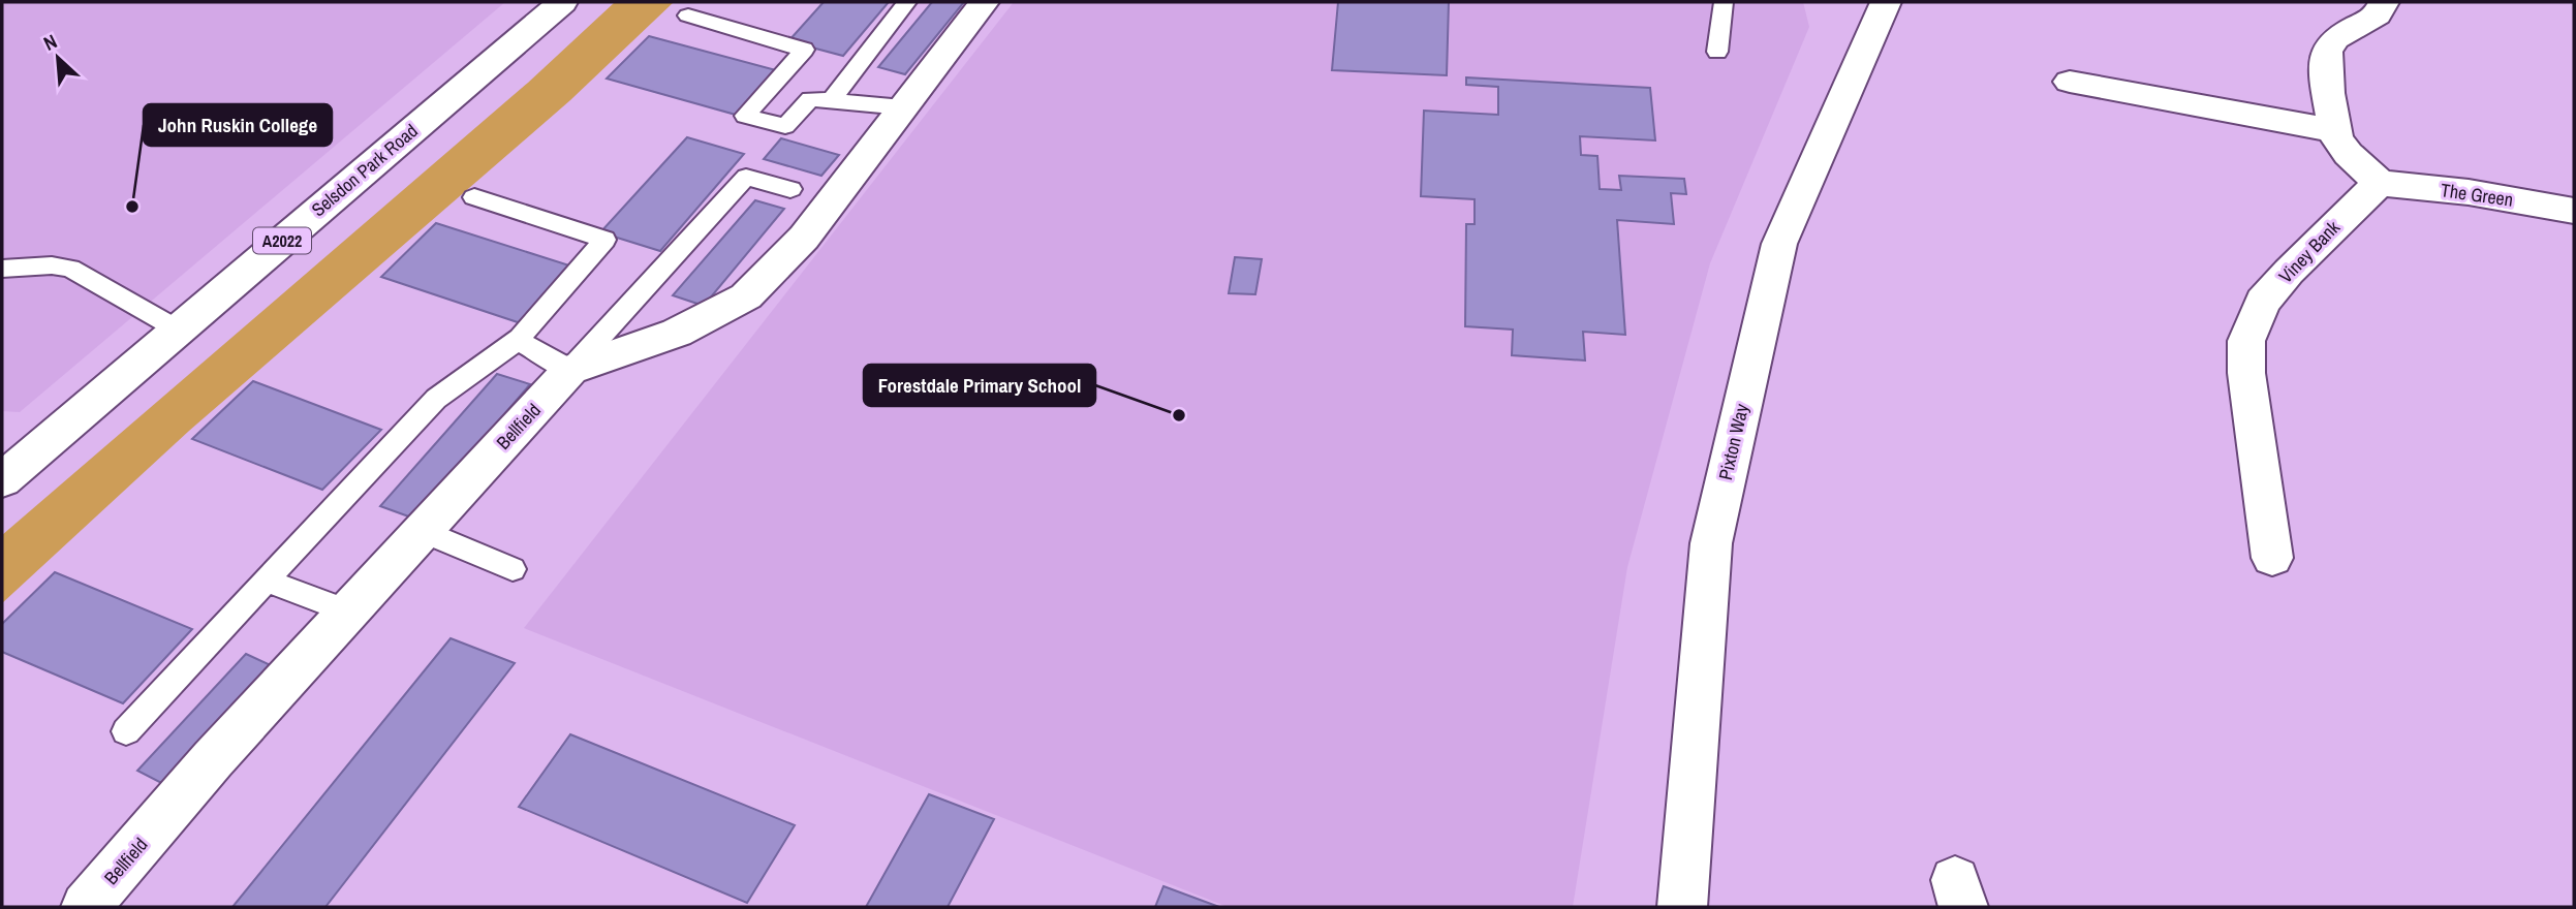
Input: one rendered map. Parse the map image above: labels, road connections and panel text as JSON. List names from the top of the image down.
{
  "streets": {
    "street": [
      "Selsdon Park Road",
      "The Green",
      "A2022",
      "Viney Bank",
      "Bellfield",
      "Pixton Way"
    ]
  },
  "crossings": [
    ["The Green", "Viney Bank"]
  ],
  "places": ["John Ruskin College", "Forestdale Primary School"],
  "north": "top left"
}
